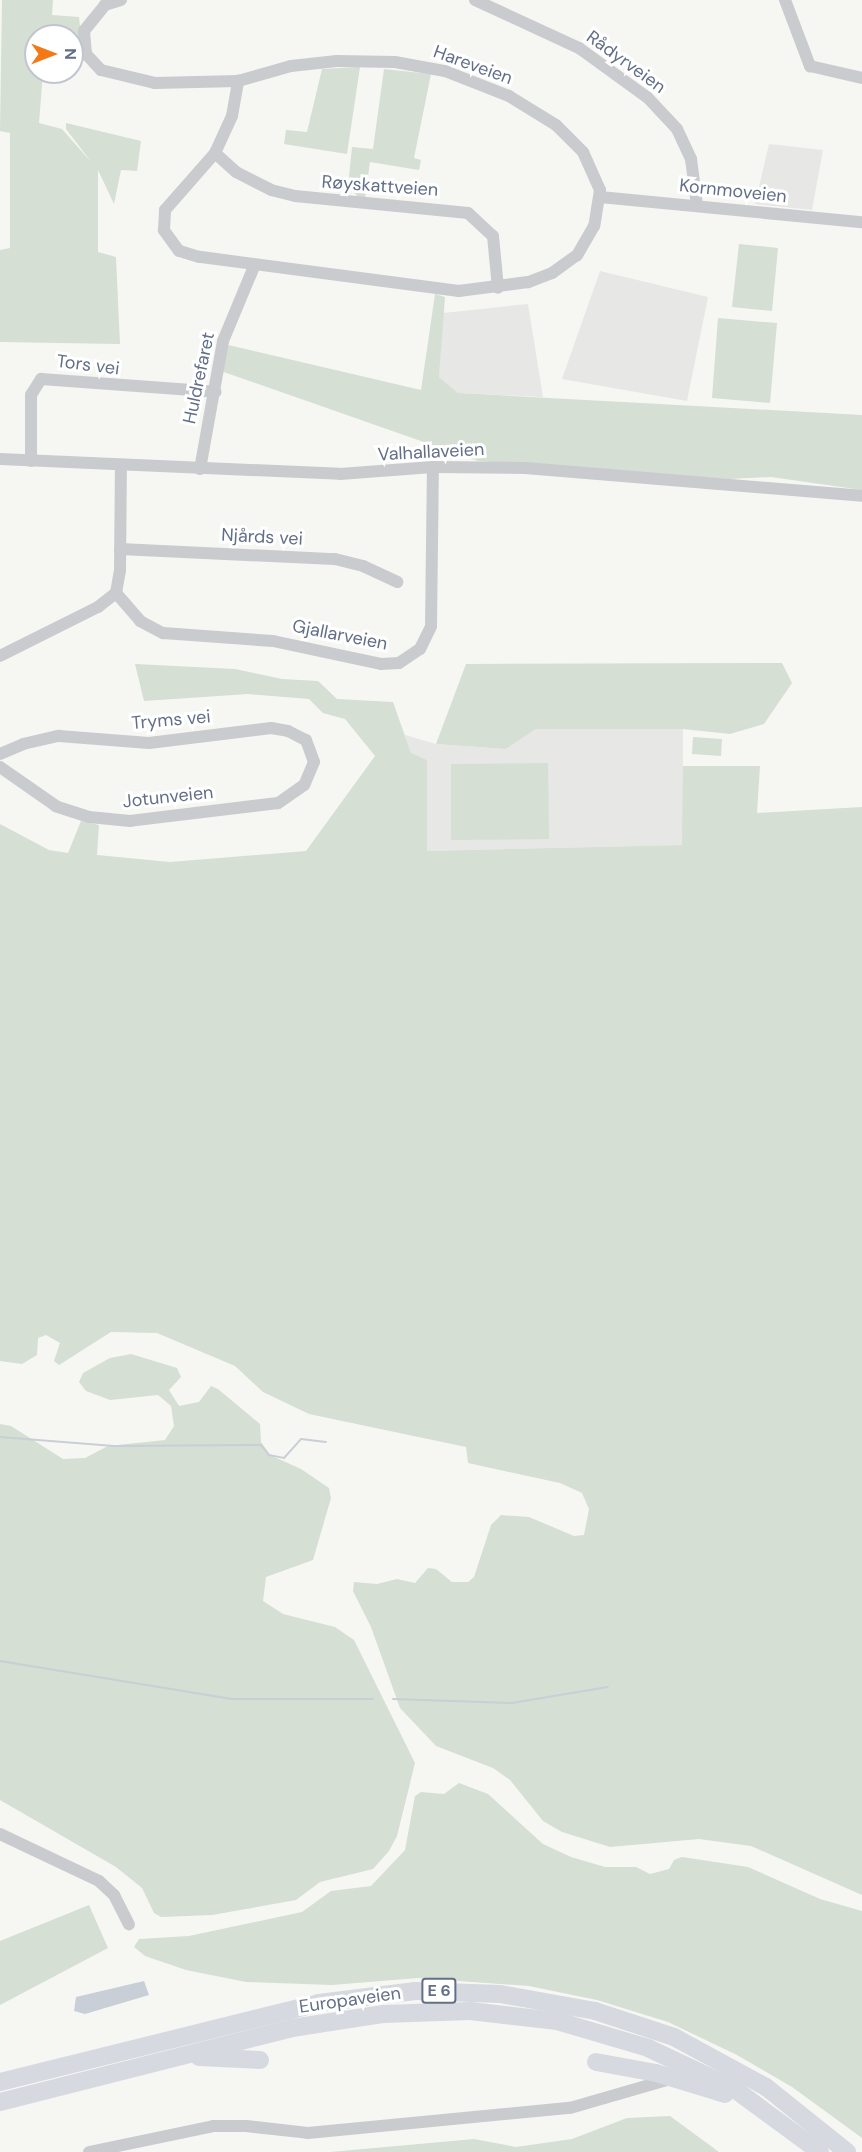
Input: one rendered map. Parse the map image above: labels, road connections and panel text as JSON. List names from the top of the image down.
{
  "streets": {
    "highway": ["E 6", "Europaveien"],
    "street": [
      "Rådyrveien",
      "Hareveien",
      "Røyskattveien",
      "Kornmoveien",
      "Tors vei",
      "Huldrefaret",
      "Valhallaveien",
      "Njårds vei",
      "Gjallarveien",
      "Tryms vei",
      "Jotunveien"
    ]
  },
  "crossings": [
    ["Rådyrveien", "Kornmoveien"],
    ["Hareveien", "Røyskattveien"],
    ["Hareveien", "Kornmoveien"],
    ["Hareveien", "Huldrefaret"],
    ["Tors vei", "Huldrefaret"],
    ["Tors vei", "Valhallaveien"],
    ["Huldrefaret", "Valhallaveien"],
    ["Valhallaveien", "Gjallarveien"],
    ["Tryms vei", "Jotunveien"],
    ["E 6", "Europaveien"]
  ],
  "north": "right"
}
